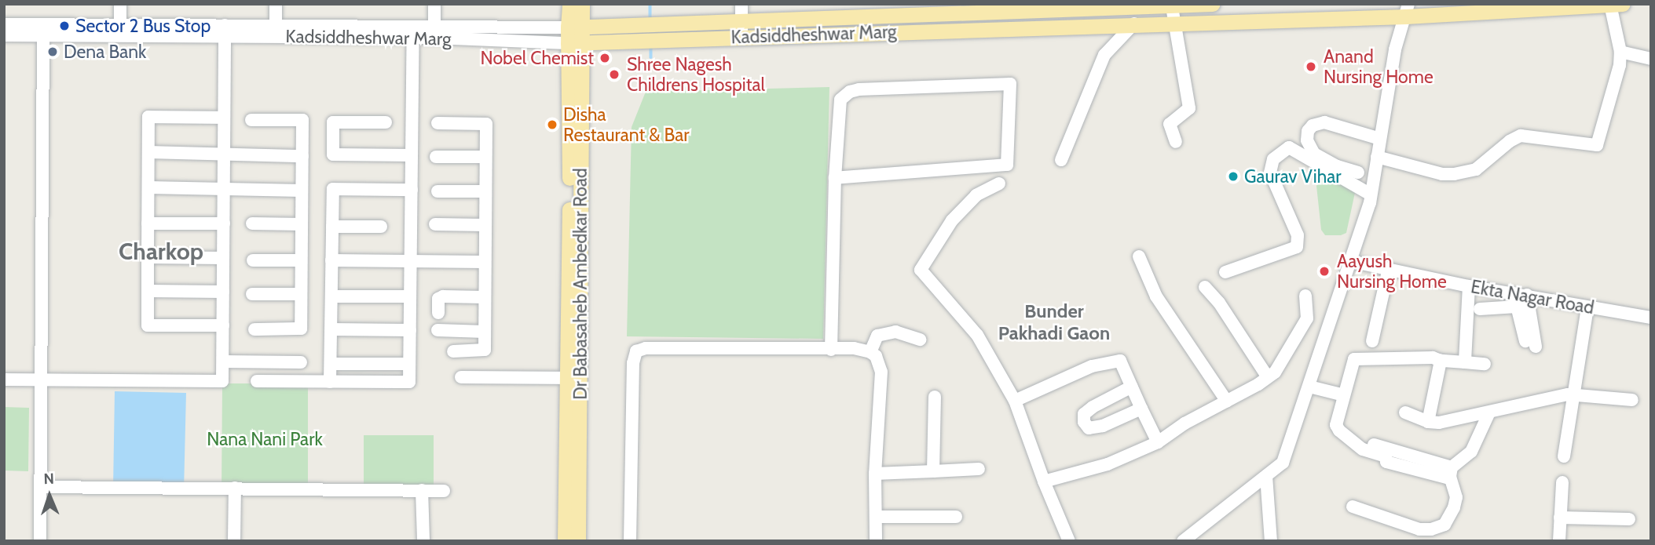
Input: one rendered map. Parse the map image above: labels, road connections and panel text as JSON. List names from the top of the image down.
{
  "streets": {
    "main road": ["Kadsiddheshwar Marg", "Dr Babasaheb Ambedkar Road"],
    "street": ["Ekta Nagar Road"]
  },
  "crossings": [
    ["Kadsiddheshwar Marg", "Dr Babasaheb Ambedkar Road"]
  ],
  "districts": ["Charkop", "Bunder Pakhadi Gaon"],
  "parks": ["Nana Nani Park"],
  "places": [
    "Sector 2 Bus Stop",
    "Dena Bank",
    "Nobel Chemist",
    "Anand Nursing Home",
    "Shree Nagesh Childrens Hospital",
    "Disha Restaurant & Bar",
    "Gaurav Vihar",
    "Aayush Nursing Home"
  ],
  "north": "top"
}
